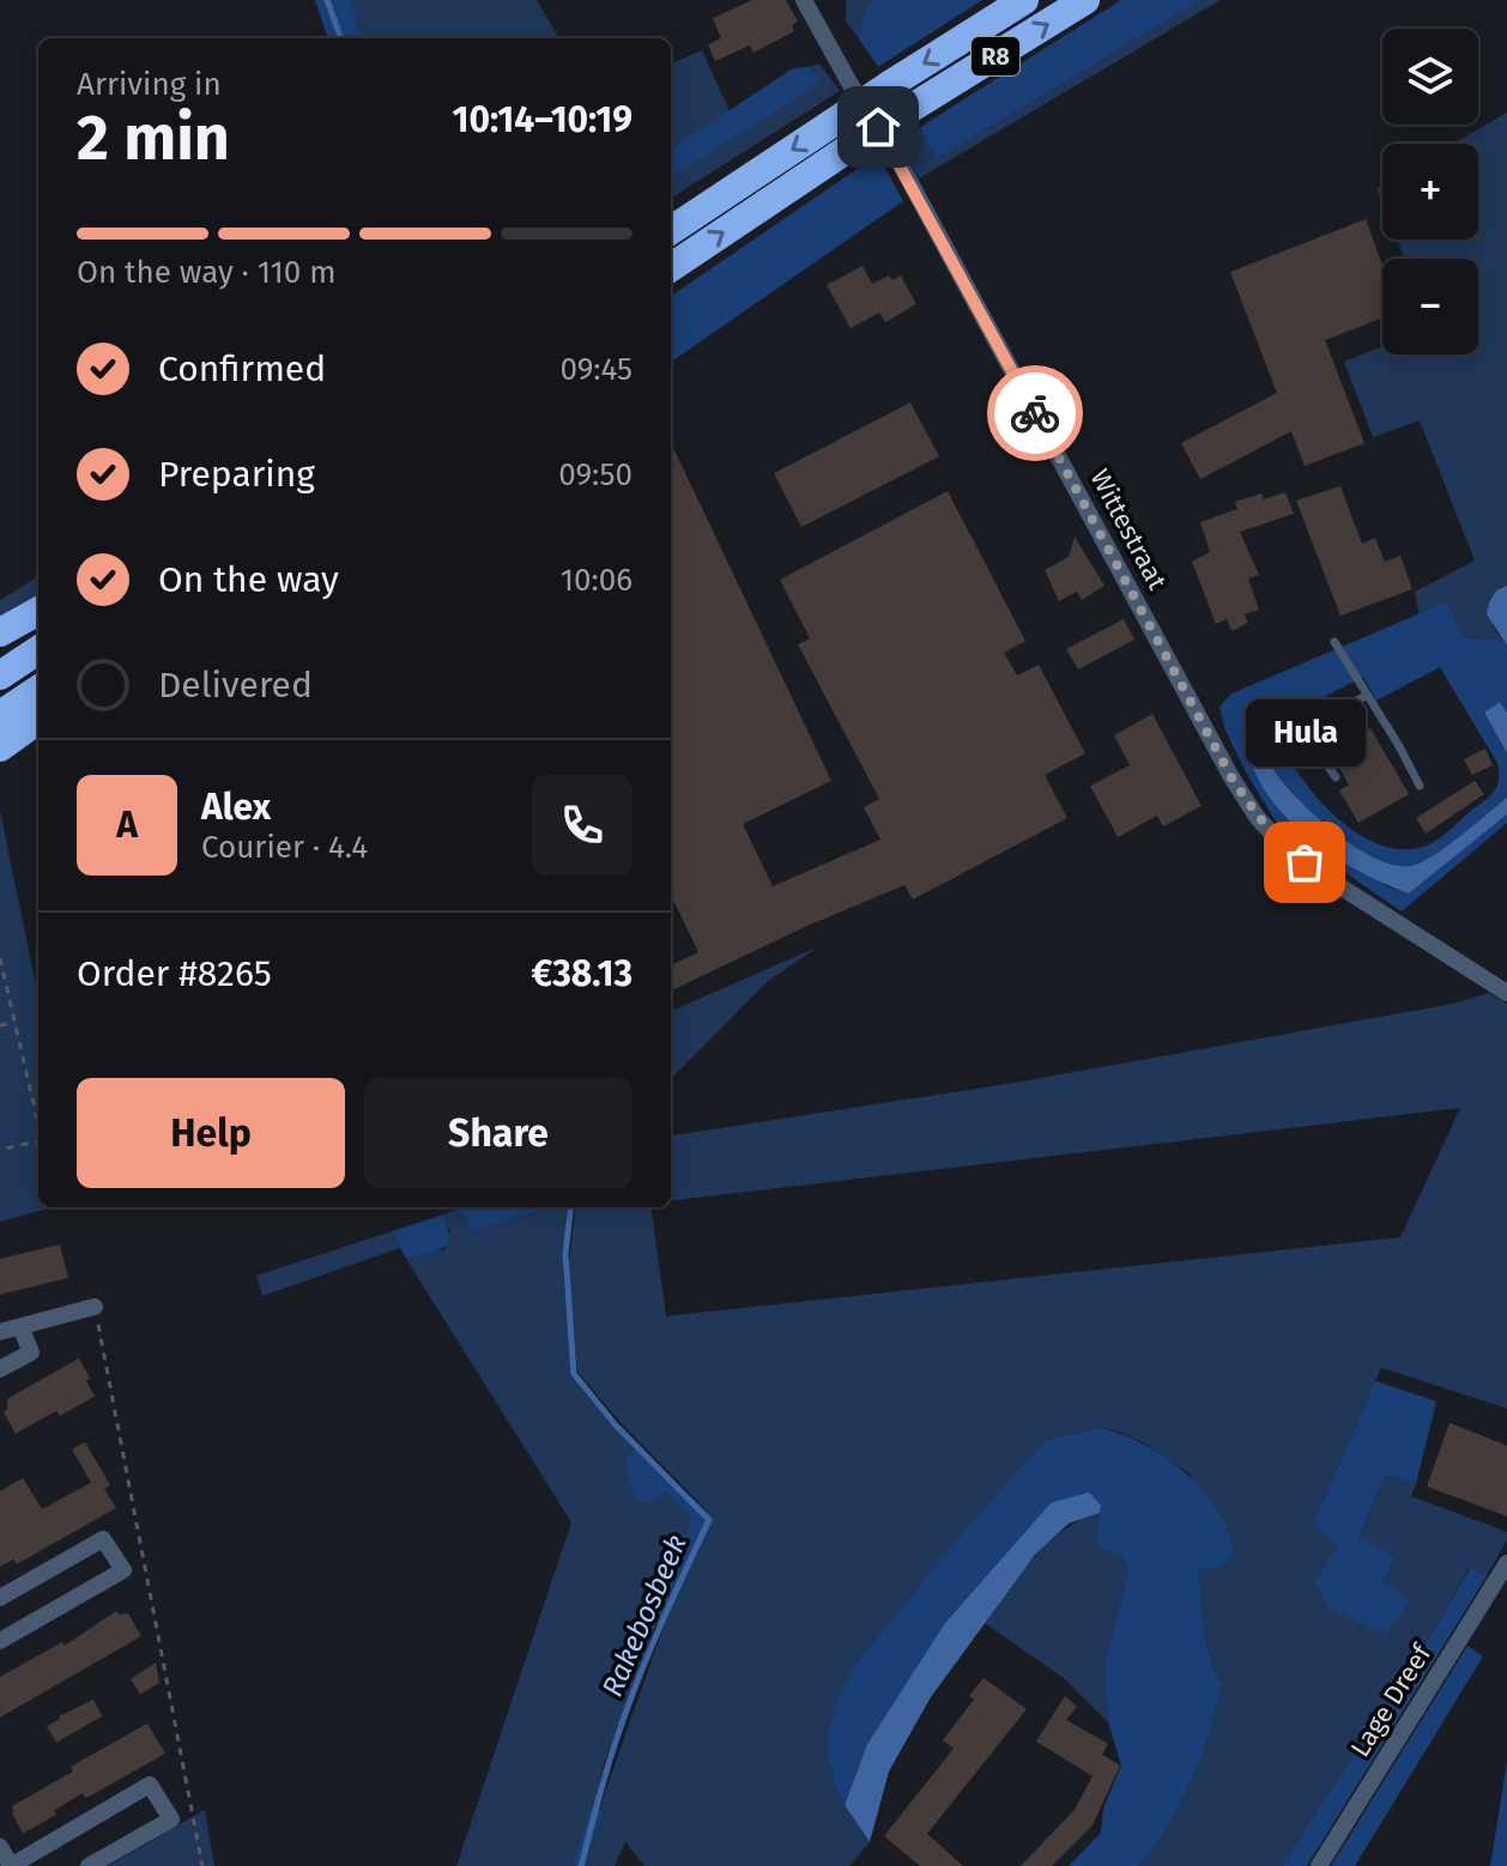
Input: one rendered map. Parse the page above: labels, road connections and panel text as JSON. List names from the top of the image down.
{
  "streets": {
    "highway": ["R8"],
    "street": ["Wittestraat", "Lage Dreef"]
  },
  "water": ["Rakebosbeek"],
  "places": ["Hula"],
  "page": {
    "map_buttons": ["+", "−"],
    "heading": ["2 min", "Arriving in", "10:14–10:19"],
    "panel": [
      "Alex",
      "Courier · 4.4",
      "Order #8265",
      "€38.13"
    ],
    "bar": "On the way · 110 m",
    "list": [
      ["Confirmed", "09:45"],
      ["Preparing", "09:50"],
      ["On the way", "10:06"],
      "Delivered"
    ],
    "bubble": "Hula",
    "round": "A",
    "buttons": ["Help", "Share"]
  }
}
